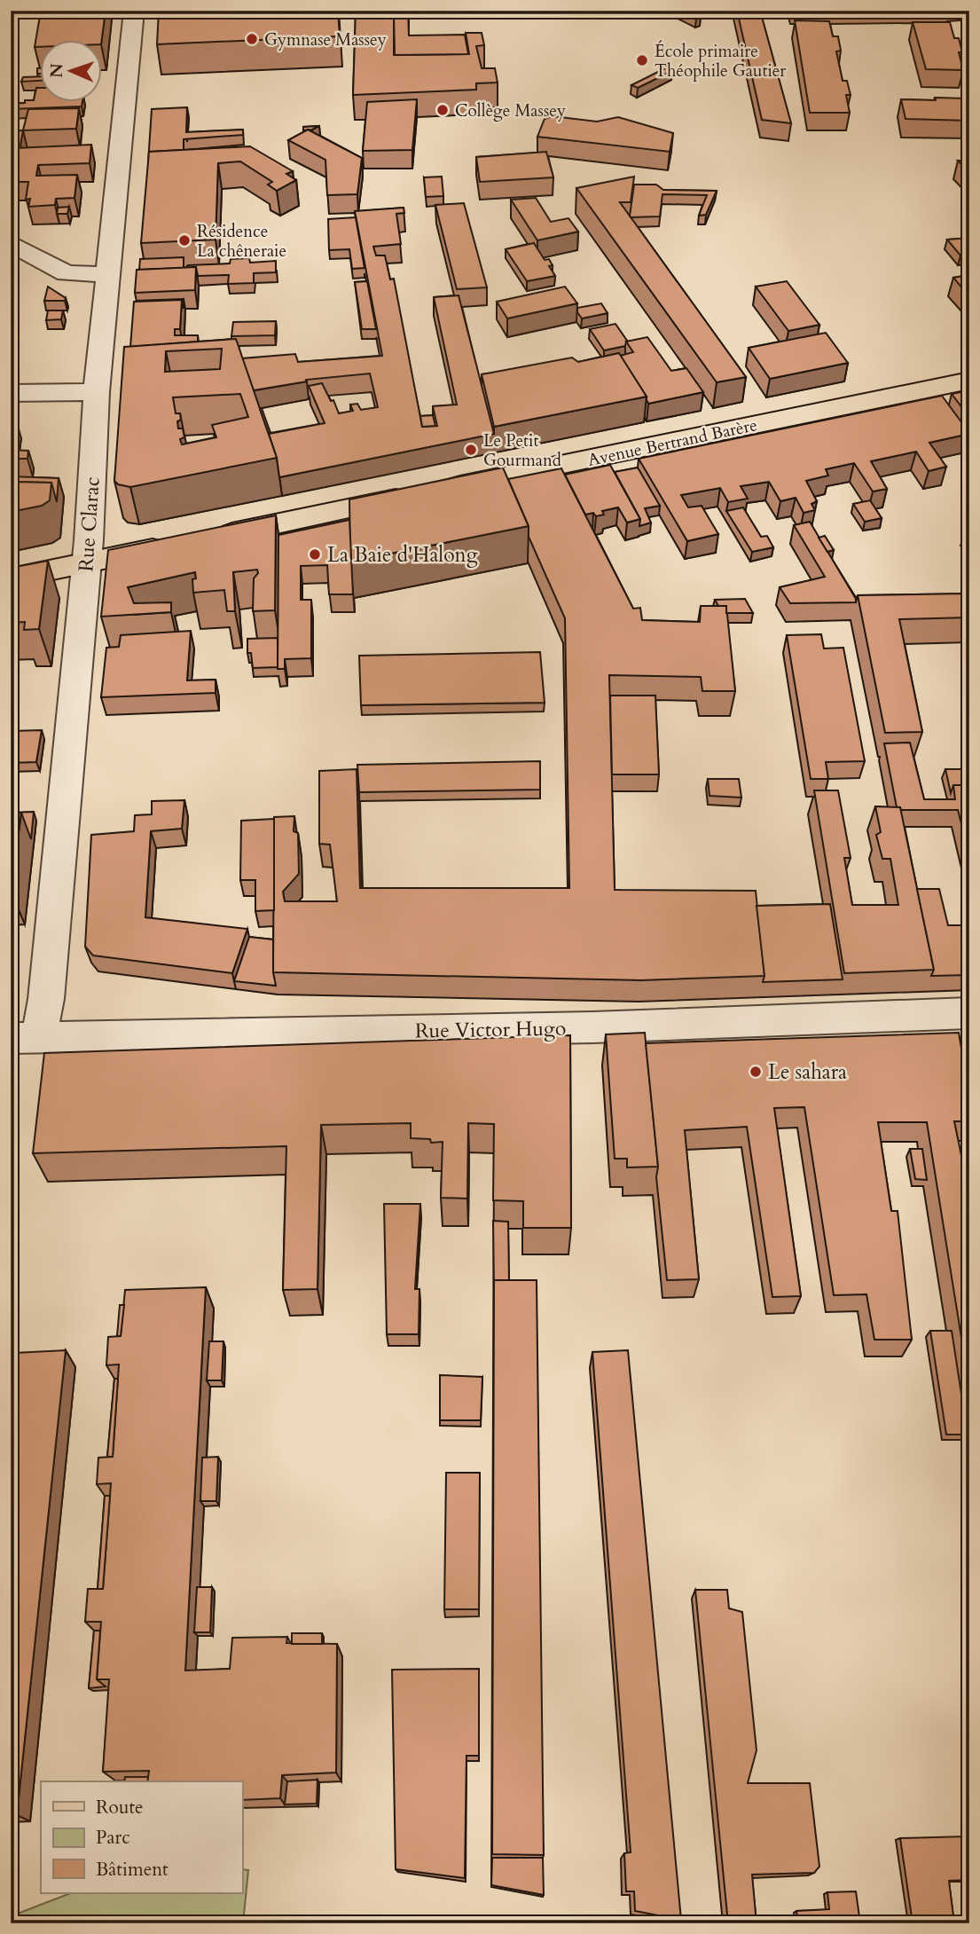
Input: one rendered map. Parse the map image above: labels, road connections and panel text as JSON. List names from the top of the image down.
{
  "streets": {
    "main road": ["Avenue Bertrand Barère"],
    "street": ["Rue Clarac", "Rue Victor Hugo"]
  },
  "crossings": [
    ["Rue Clarac", "Rue Victor Hugo"]
  ],
  "places": [
    "Gymnase Massey",
    "École primaire Théophile Gautier",
    "Collège Massey",
    "Résidence La chêneraie",
    "Le Petit Gourmand",
    "La Baie d'Halong",
    "Le sahara"
  ],
  "legend": ["Route", "Parc", "Bâtiment"],
  "north": "left"
}
